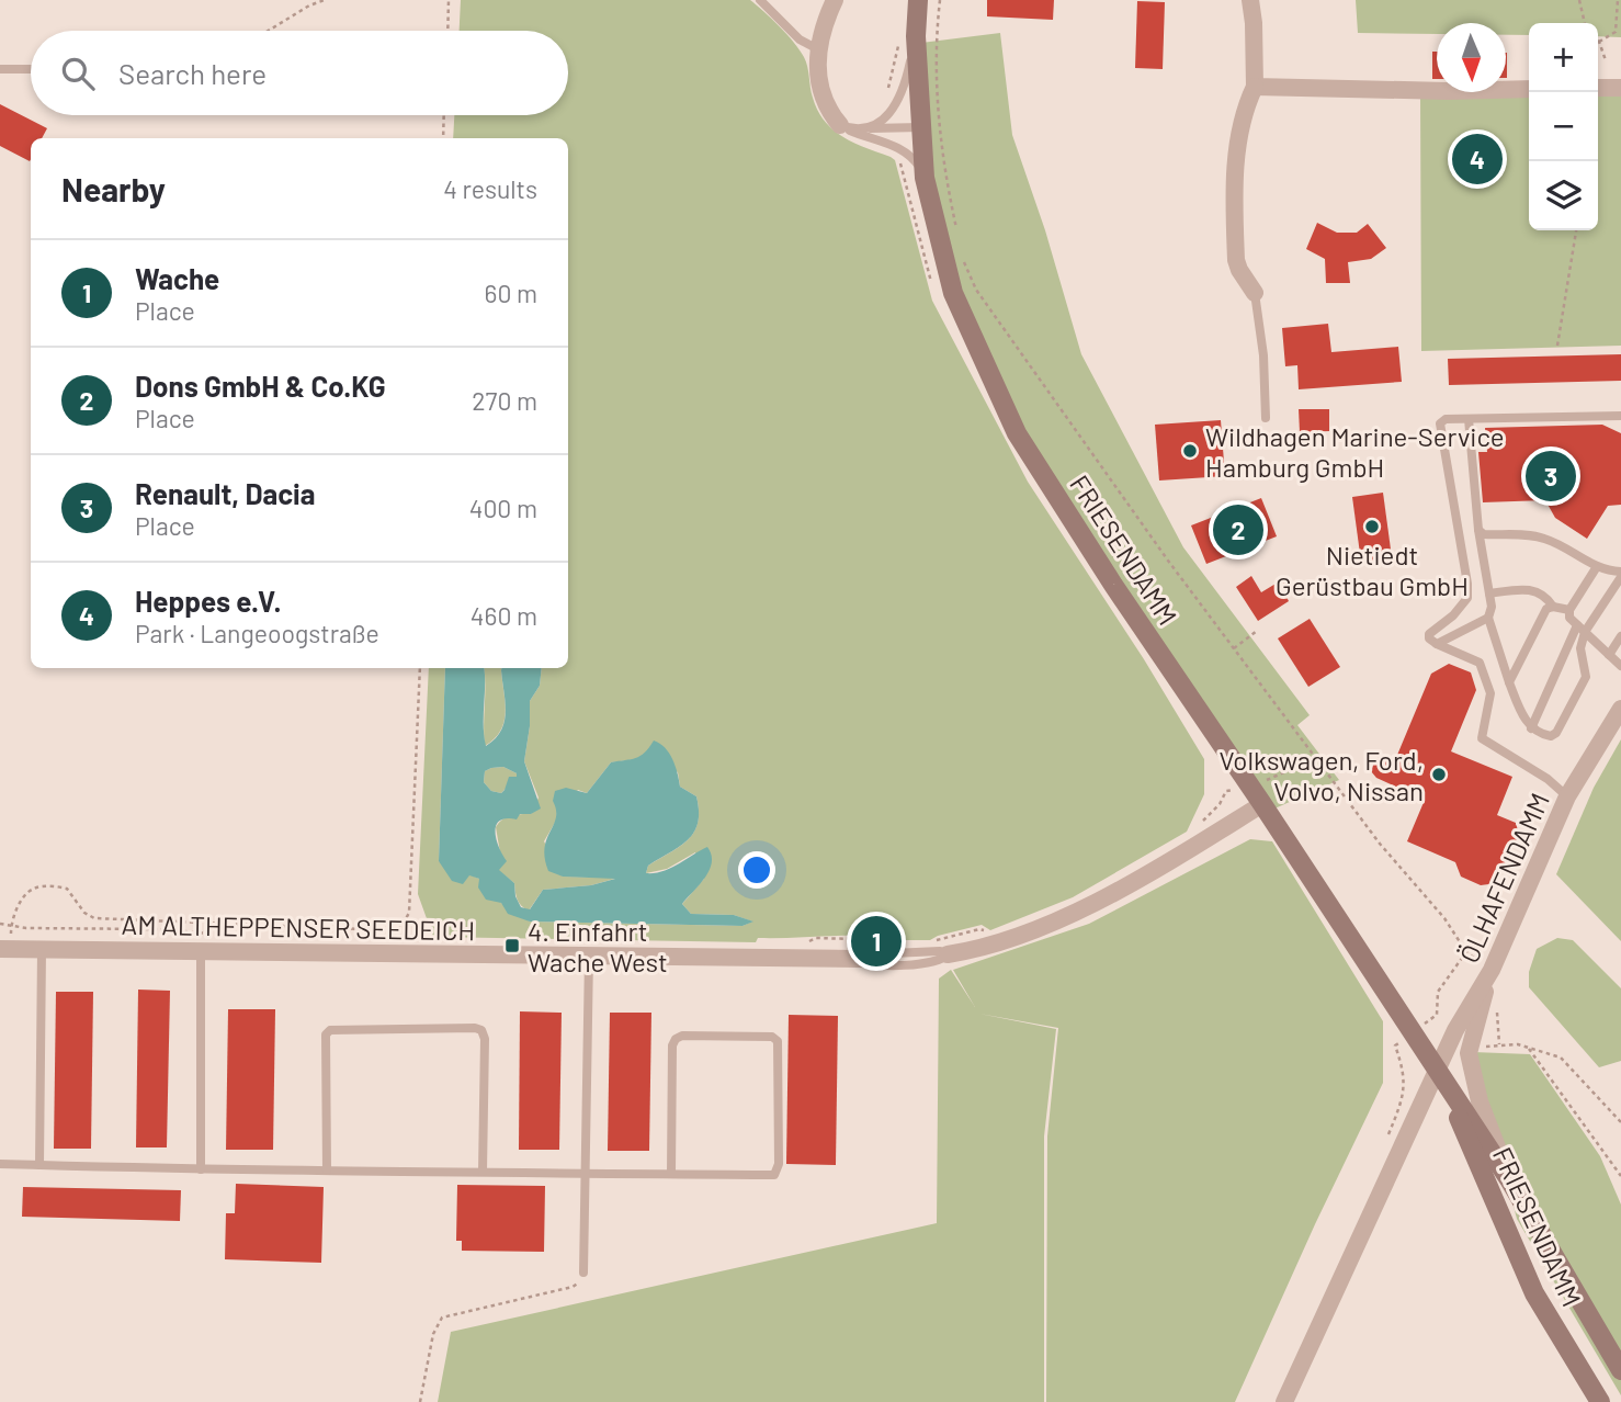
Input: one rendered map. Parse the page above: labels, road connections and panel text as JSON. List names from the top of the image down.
{
  "streets": {
    "main road": ["FRIESENDAMM"],
    "street": ["ÖLHAFENDAMM", "AM ALTHEPPENSER SEEDEICH"]
  },
  "crossings": [
    ["FRIESENDAMM", "ÖLHAFENDAMM"],
    ["FRIESENDAMM", "AM ALTHEPPENSER SEEDEICH"]
  ],
  "places": {
    "other": ["Wildhagen Marine-Service Hamburg GmbH", "Nietiedt Gerüstbau GmbH", "Volkswagen, Ford, Volvo, Nissan"],
    "transit": ["4. Einfahrt Wache West"]
  },
  "north": "bottom",
  "page": {
    "map_buttons": ["+", "−"],
    "search": "Search here",
    "pins": [
      "4",
      "3",
      "2",
      "1"
    ],
    "heading": ["Nearby", "4 results"],
    "list": [
      {
        "mark": "1",
        "name": "Wache",
        "note": "Place",
        "value": "60 m"
      },
      {
        "mark": "2",
        "name": "Dons GmbH & Co.KG",
        "note": "Place",
        "value": "270 m"
      },
      {
        "mark": "3",
        "name": "Renault, Dacia",
        "note": "Place",
        "value": "400 m"
      },
      {
        "mark": "4",
        "name": "Heppes e.V.",
        "note": "Park · Langeoogstraße",
        "value": "460 m"
      }
    ]
  }
}
